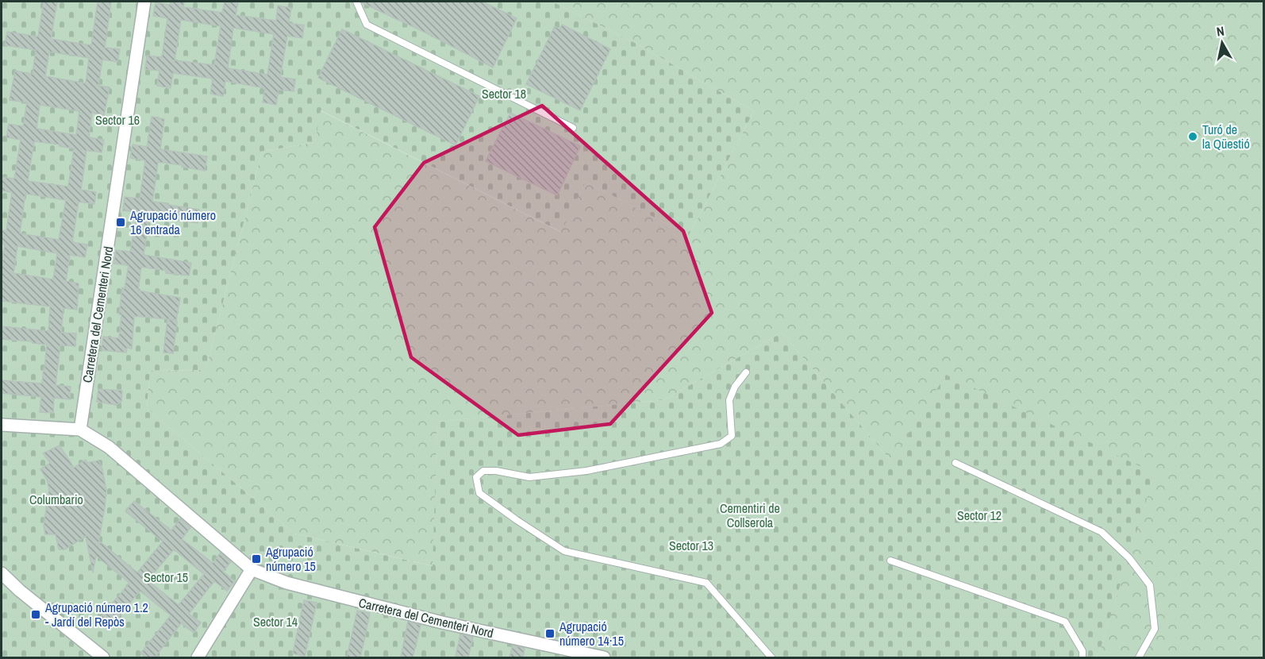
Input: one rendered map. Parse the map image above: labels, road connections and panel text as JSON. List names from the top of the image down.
{
  "streets": {
    "street": ["Carretera del Cementeri Nord"]
  },
  "parks": [
    "Sector 18",
    "Sector 16",
    "Columbario",
    "Cementiri de Collserola",
    "Sector 12",
    "Sector 13",
    "Sector 15",
    "Sector 14"
  ],
  "places": {
    "other": ["Turó de la Qüestió"],
    "transit": [
      "Agrupació número 16 entrada",
      "Agrupació número 15",
      "Agrupació número 1.2 - Jardí del Repòs",
      "Agrupació número 14·15"
    ]
  },
  "north": "top"
}
